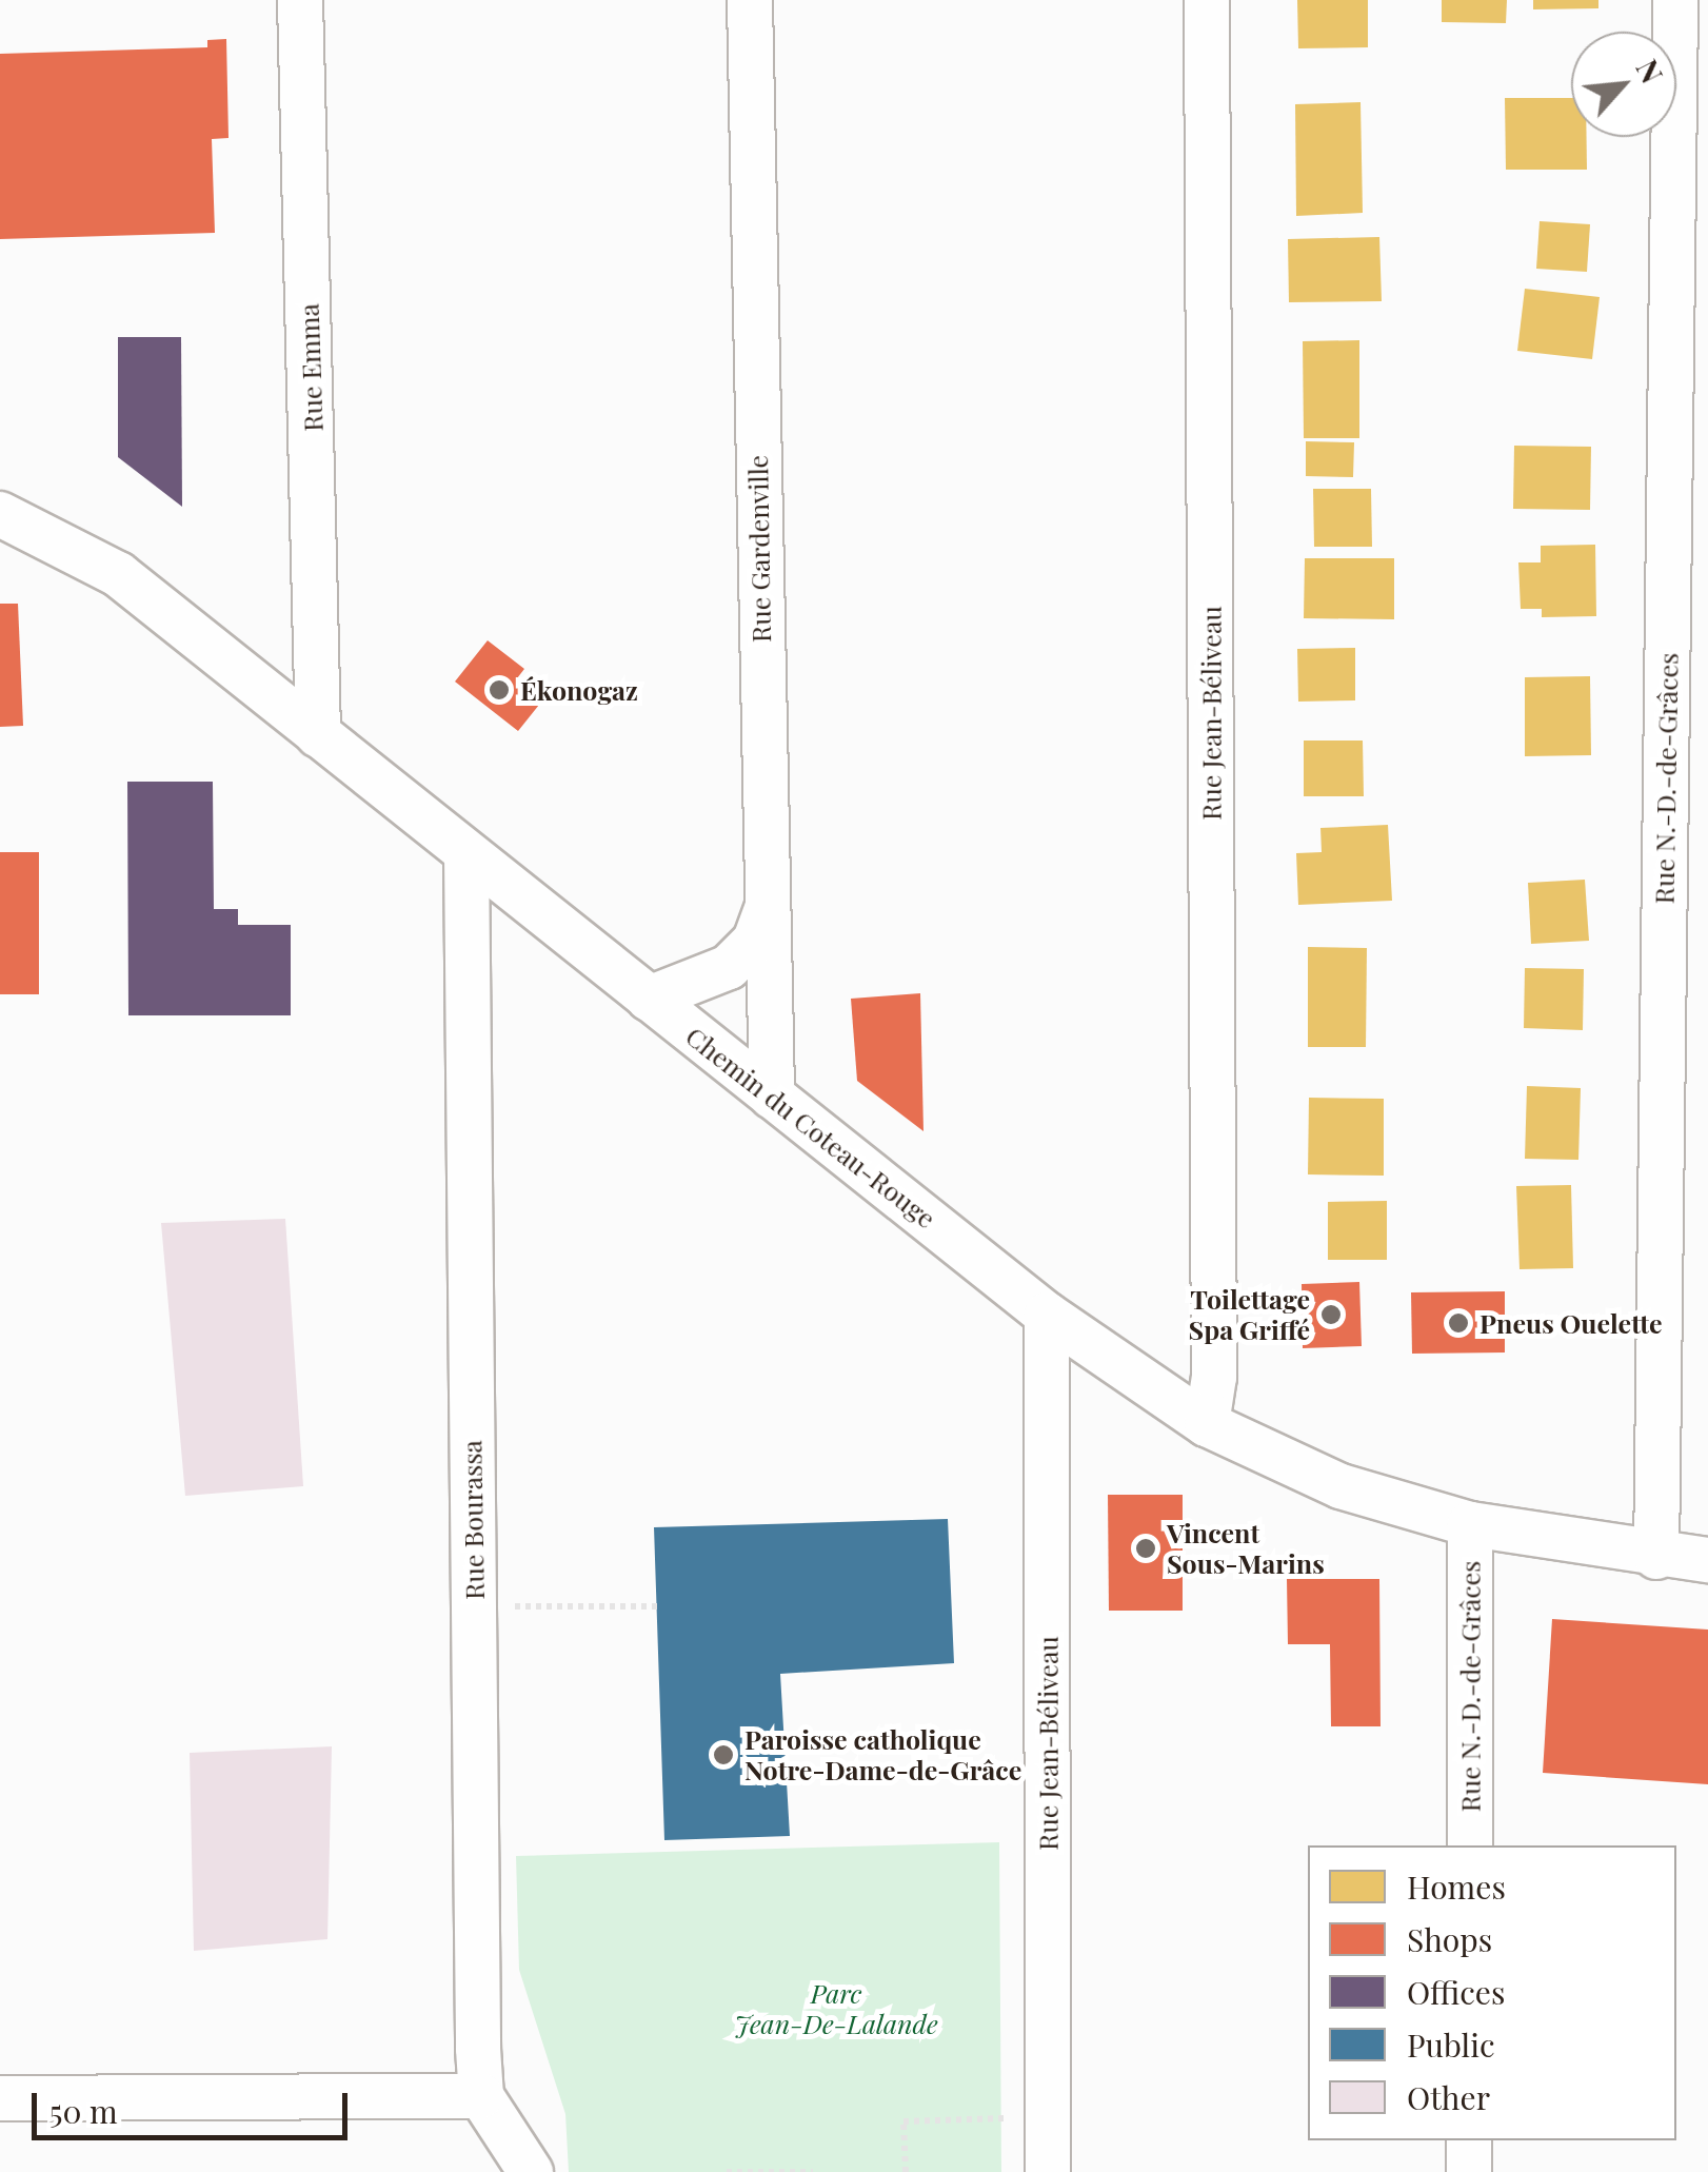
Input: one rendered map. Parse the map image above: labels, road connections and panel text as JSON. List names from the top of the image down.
{
  "streets": {
    "street": [
      "Rue Emma",
      "Rue Gardenville",
      "Rue Jean-Béliveau",
      "Rue N.-D.-de-Grâces",
      "Chemin du Coteau-Rouge",
      "Rue Bourassa"
    ]
  },
  "crossings": [
    ["Rue Emma", "Chemin du Coteau-Rouge"],
    ["Rue Gardenville", "Chemin du Coteau-Rouge"],
    ["Rue Jean-Béliveau", "Chemin du Coteau-Rouge"],
    ["Rue N.-D.-de-Grâces", "Chemin du Coteau-Rouge"],
    ["Chemin du Coteau-Rouge", "Rue Bourassa"]
  ],
  "parks": ["Parc Jean-De-Lalande"],
  "places": [
    "Ékonogaz",
    "Toilettage Spa Griffé",
    "Pneus Ouelette",
    "Vincent Sous-Marins",
    "Paroisse catholique Notre-Dame-de-Grâce"
  ],
  "legend": [
    "Homes",
    "Shops",
    "Offices",
    "Public",
    "Other"
  ],
  "scale_bar": "50 m",
  "north": "top right"
}
